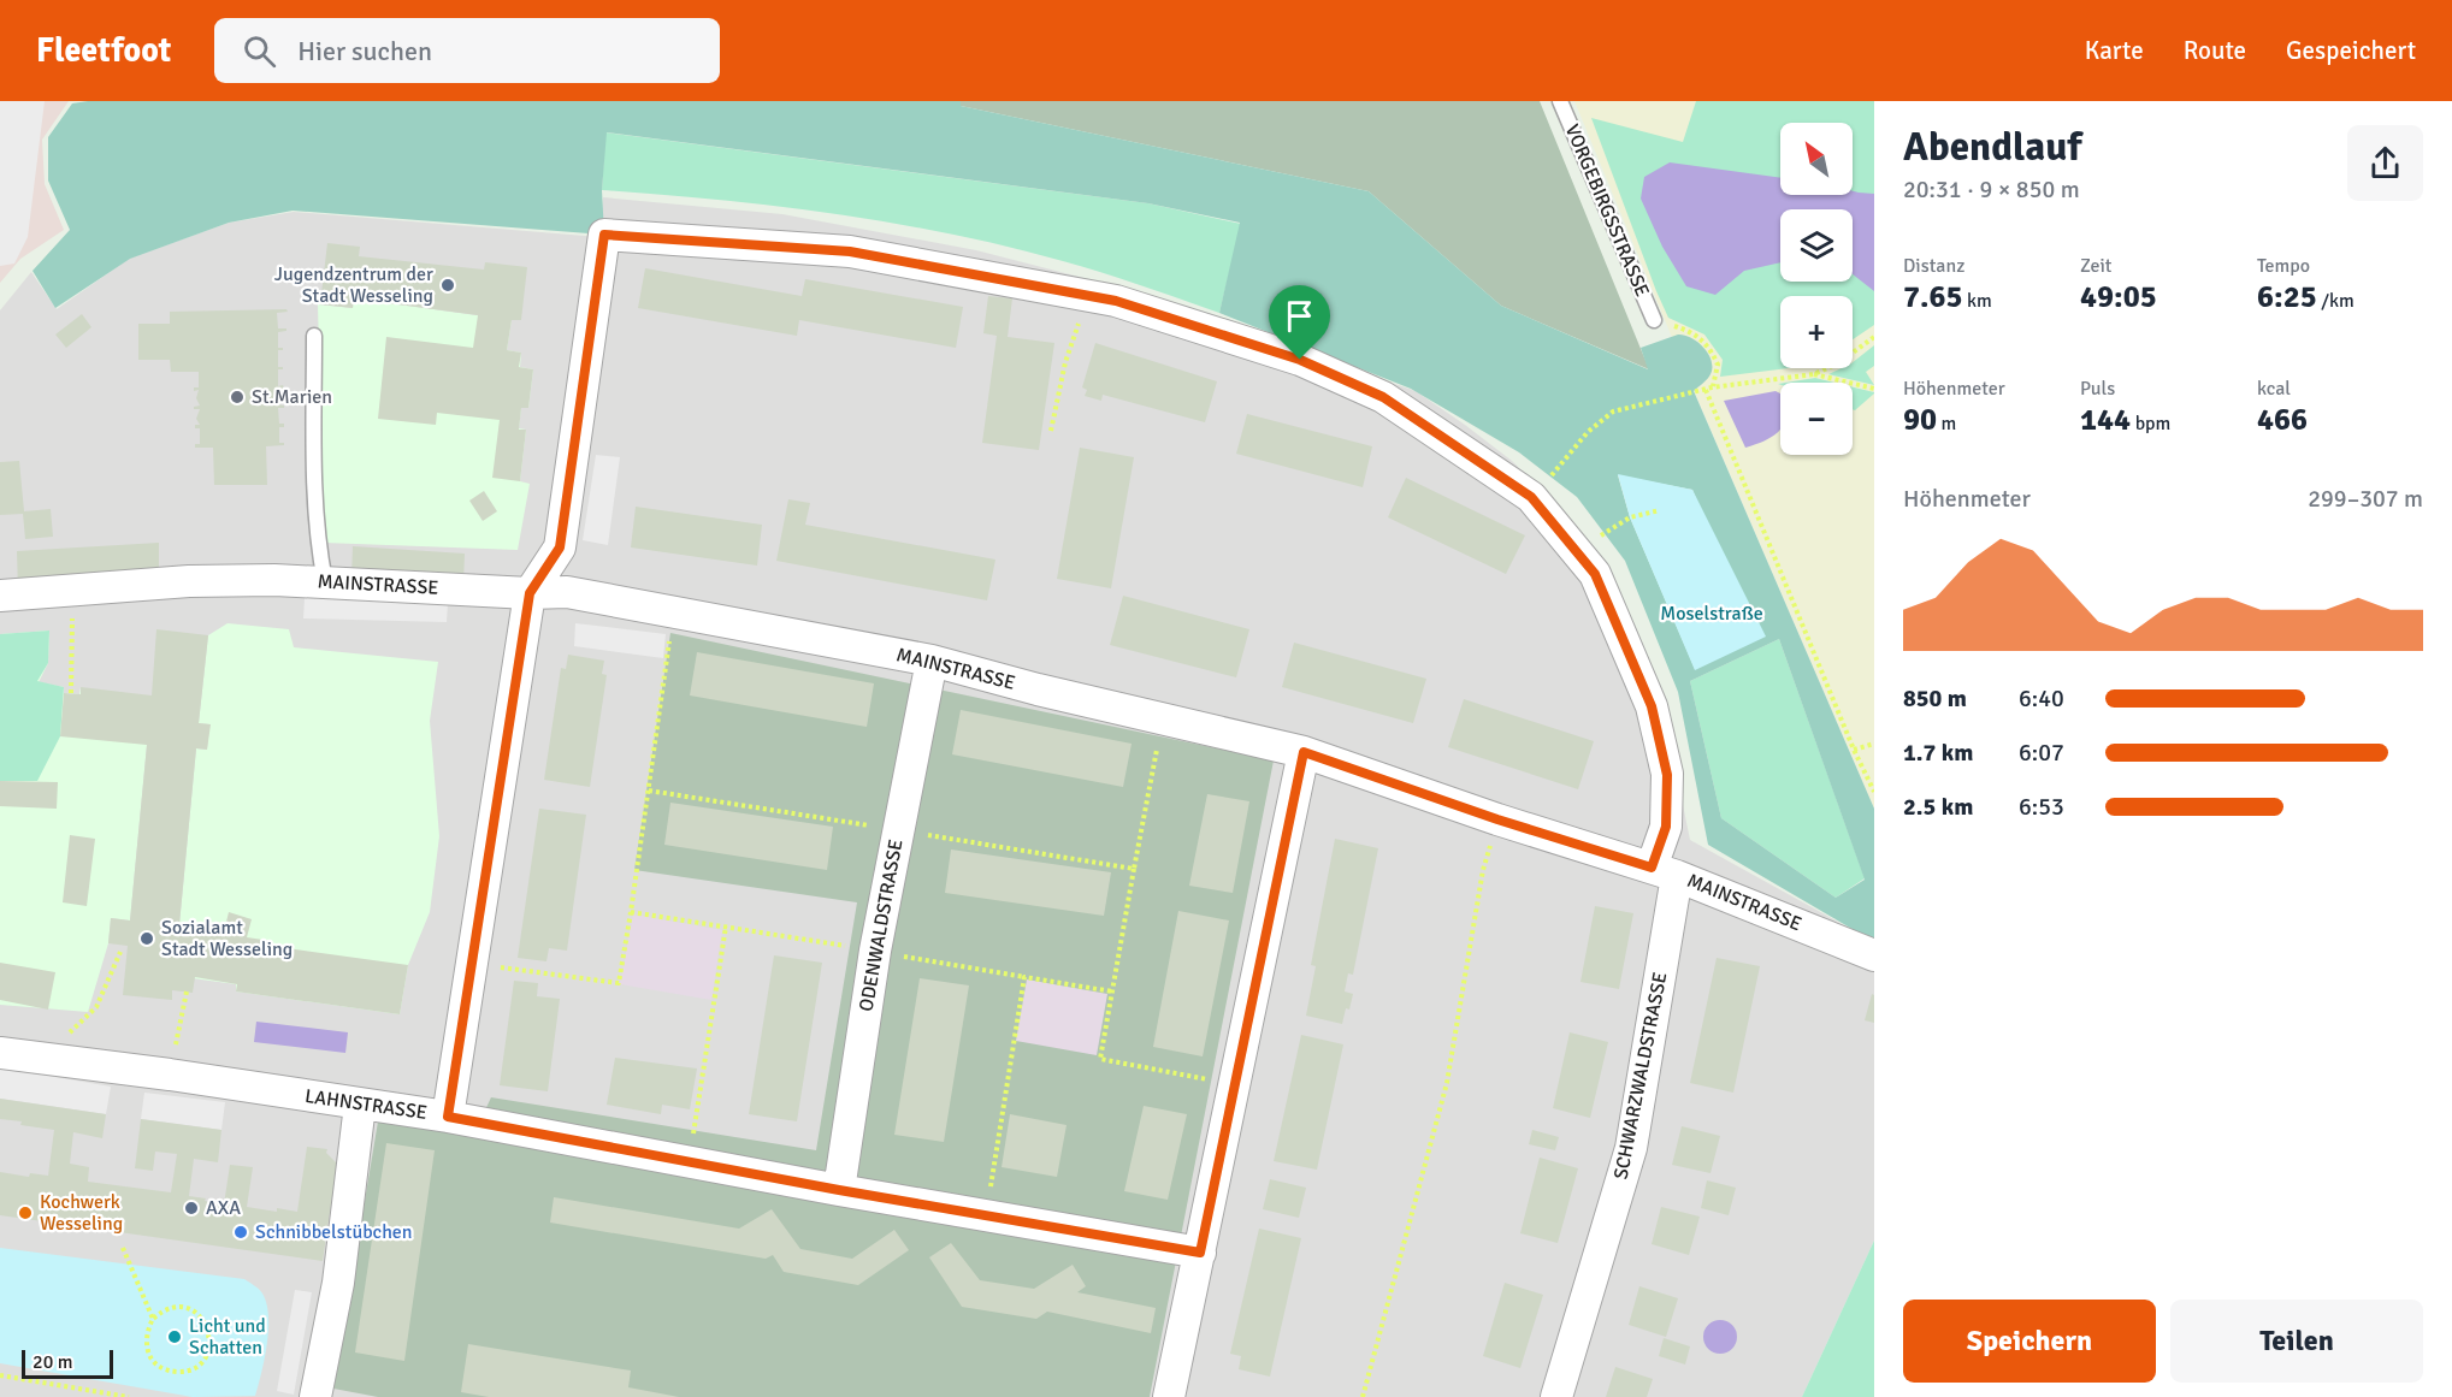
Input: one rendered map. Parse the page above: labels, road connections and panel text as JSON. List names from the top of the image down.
{
  "streets": {
    "street": [
      "MAINSTRASSE",
      "ODENWALDSTRASSE",
      "SCHWARZWALDSTRASSE",
      "LAHNSTRASSE"
    ],
    "lane": ["VORGEBIRGSSTRASSE"]
  },
  "crossings": [
    ["MAINSTRASSE", "ODENWALDSTRASSE"],
    ["MAINSTRASSE", "SCHWARZWALDSTRASSE"],
    ["ODENWALDSTRASSE", "LAHNSTRASSE"]
  ],
  "parks": ["Moselstraße"],
  "places": [
    "Jugendzentrum der Stadt Wesseling",
    "St.Marien",
    "Sozialamt Stadt Wesseling",
    "AXA",
    "Kochwerk Wesseling",
    "Schnibbelstübchen",
    "Licht und Schatten"
  ],
  "scale_bar": "20 m",
  "north": "top left",
  "page": {
    "header": "Fleetfoot",
    "search": "Hier suchen",
    "nav": ["Karte", "Route", "Gespeichert"],
    "heading": ["Abendlauf", "20:31 · 9 × 850 m"],
    "map_buttons": ["+", "−"],
    "stats": [
      ["Distanz", "7.65 km"],
      ["Zeit", "49:05"],
      ["Tempo", "6:25 /km"],
      ["Höhenmeter", "90 m"],
      ["Puls", "144 bpm"],
      ["kcal", "466"]
    ],
    "chart": ["Höhenmeter", "299–307 m"],
    "list": [
      {
        "name": "850 m",
        "note": "6:40"
      },
      {
        "name": "1.7 km",
        "note": "6:07"
      },
      {
        "name": "2.5 km",
        "note": "6:53"
      }
    ],
    "buttons": ["Speichern", "Teilen"],
    "scale": "20 m"
  }
}
